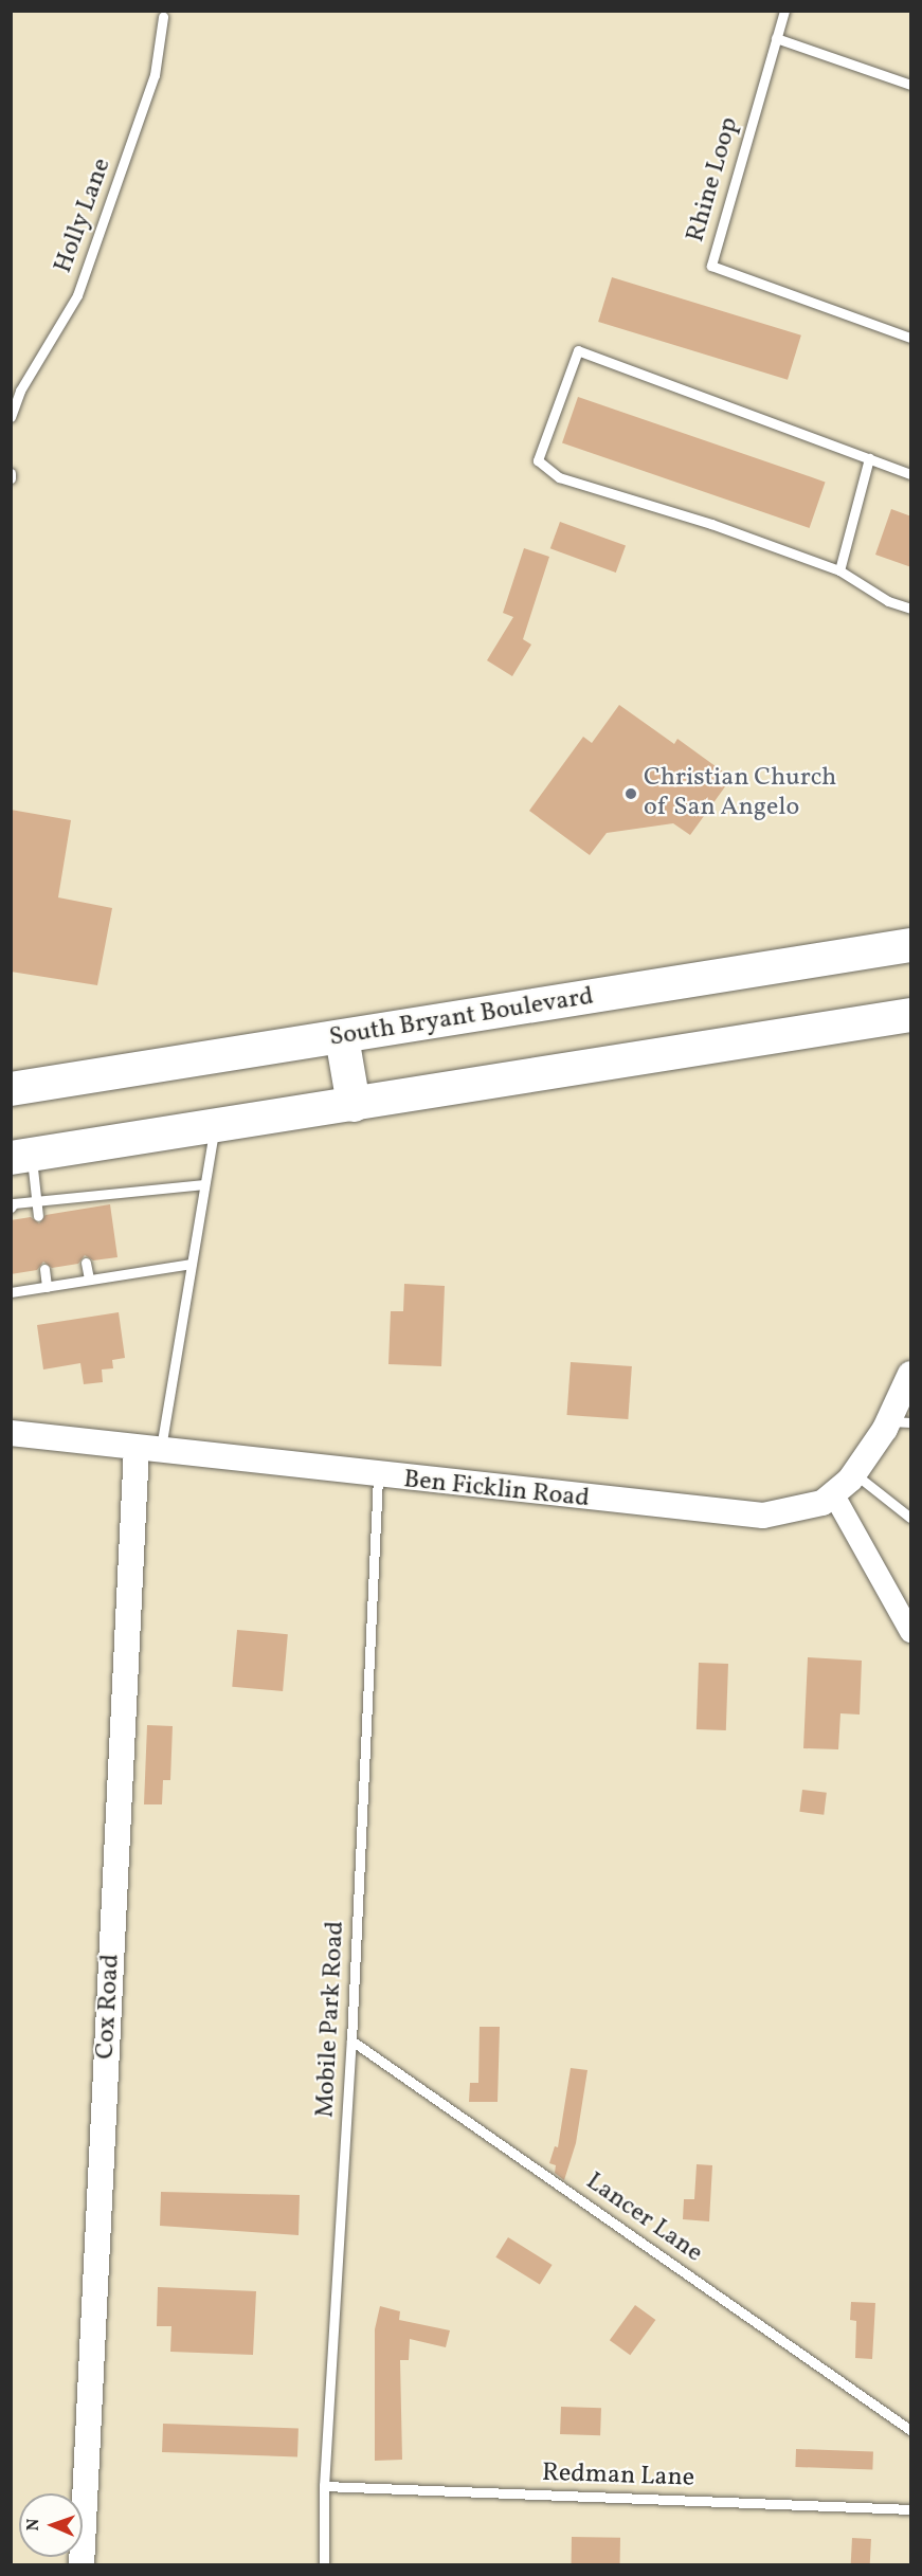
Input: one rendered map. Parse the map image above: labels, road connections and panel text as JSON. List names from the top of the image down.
{
  "streets": {
    "main road": ["South Bryant Boulevard"],
    "street": ["Ben Ficklin Road", "Cox Road"],
    "lane": [
      "Rhine Loop",
      "Holly Lane",
      "Mobile Park Road",
      "Lancer Lane",
      "Redman Lane"
    ]
  },
  "crossings": [
    ["Ben Ficklin Road", "Cox Road"],
    ["Ben Ficklin Road", "Mobile Park Road"],
    ["Mobile Park Road", "Lancer Lane"],
    ["Mobile Park Road", "Redman Lane"]
  ],
  "places": ["Christian Church of San Angelo"],
  "north": "left"
}
